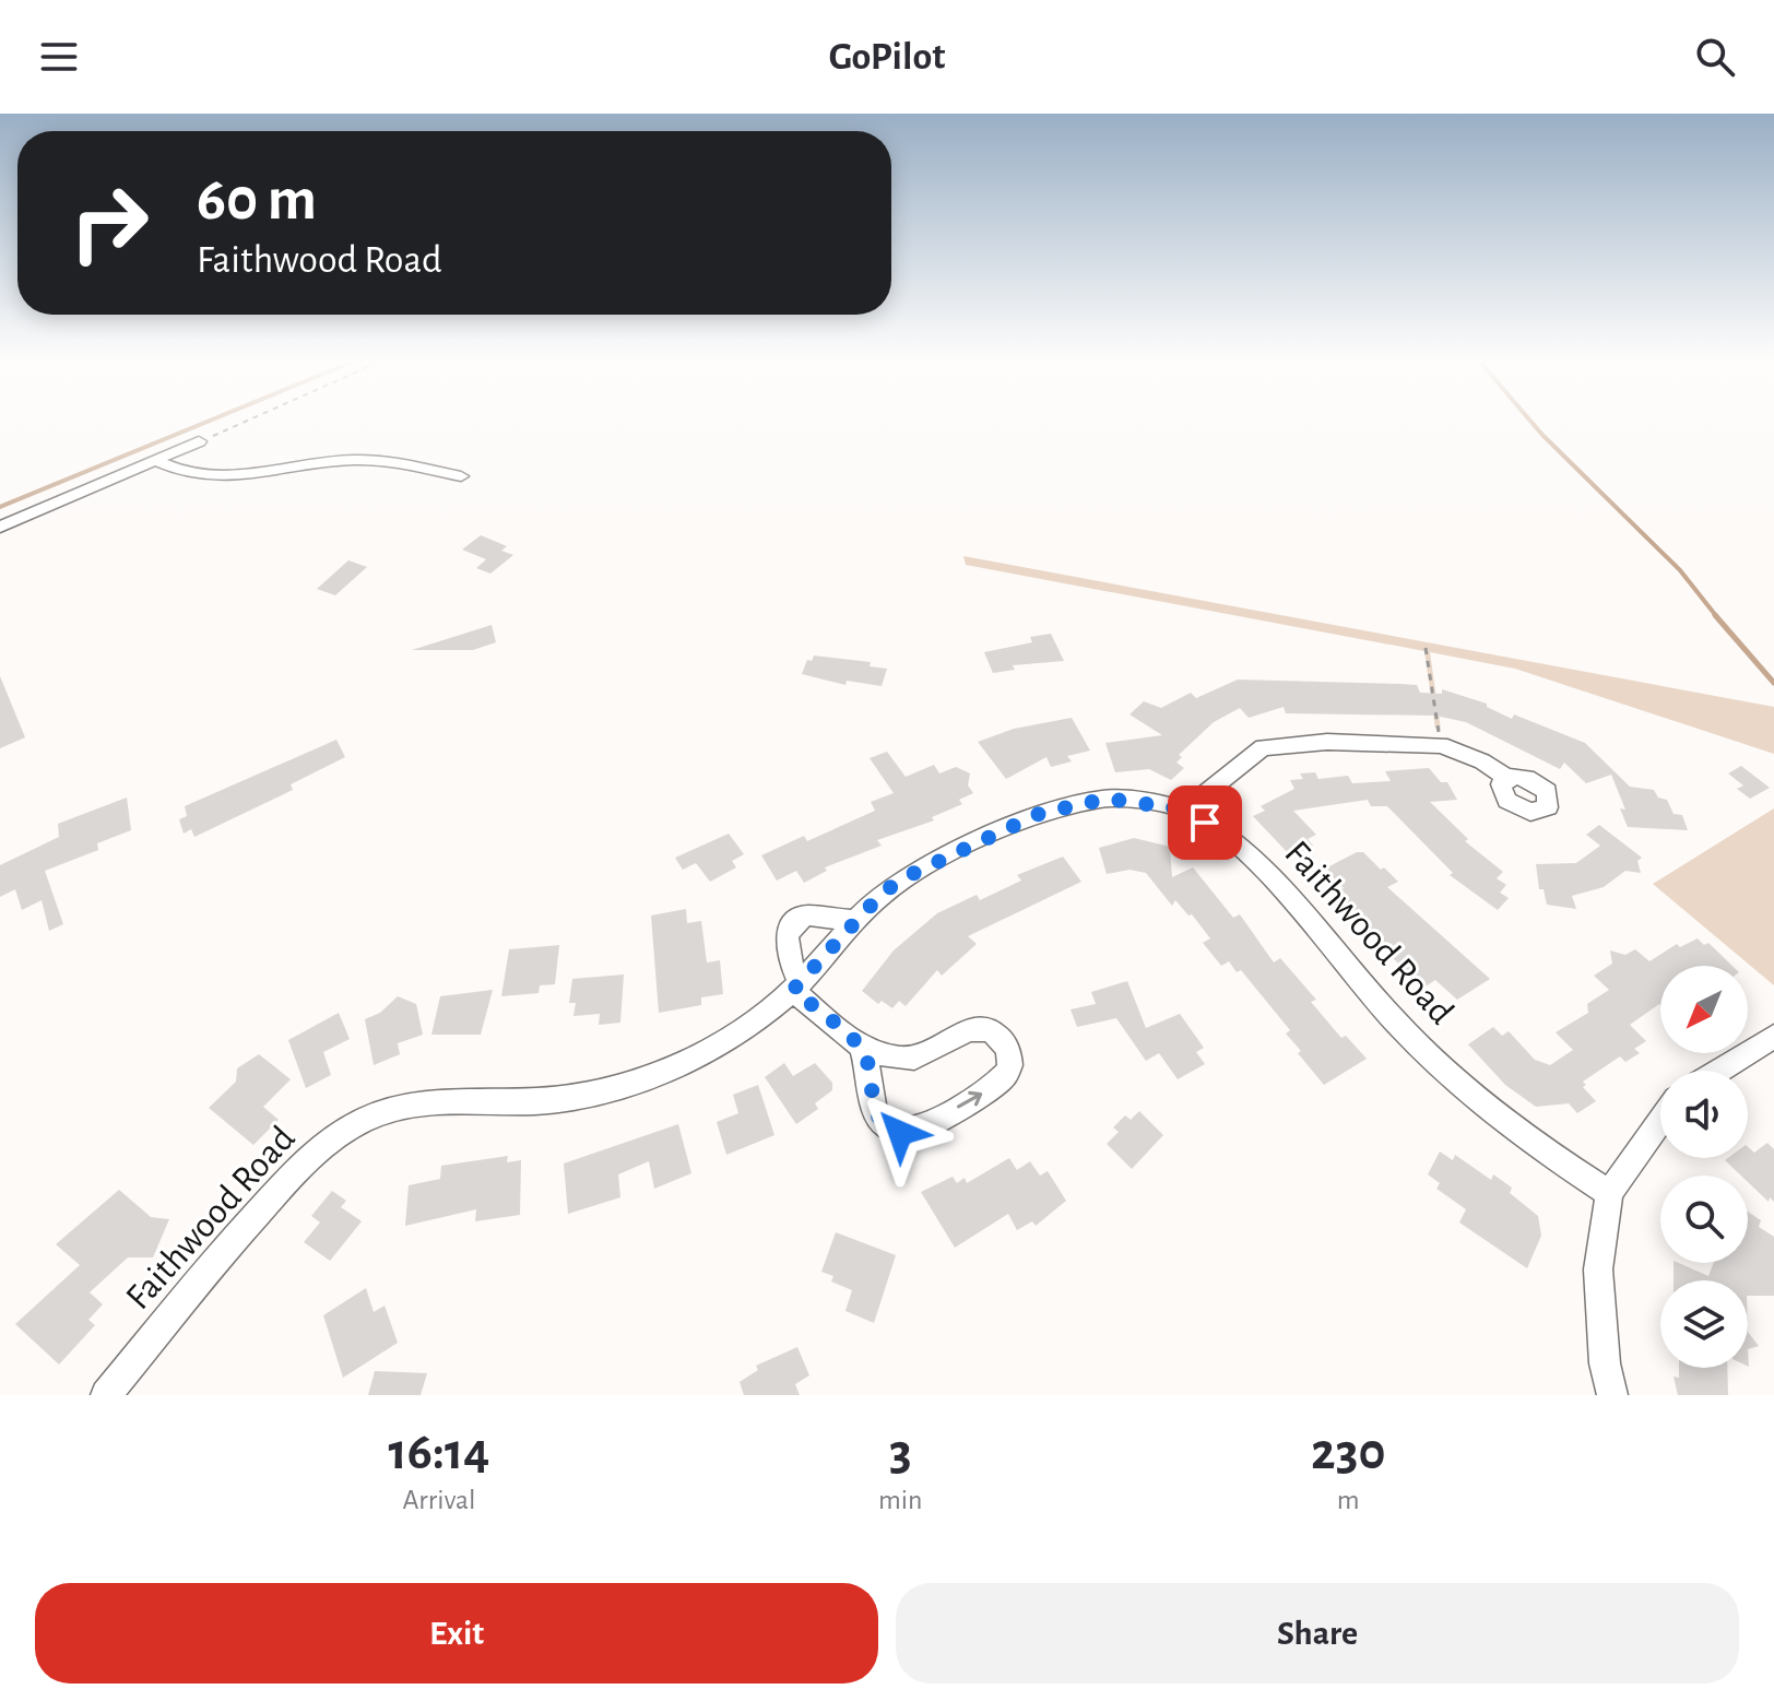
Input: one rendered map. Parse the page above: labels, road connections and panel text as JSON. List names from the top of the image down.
{
  "streets": {
    "street": ["Faithwood Road"]
  },
  "north": "bottom left",
  "page": {
    "header": "GoPilot",
    "turn": ["60 m", "Faithwood Road"],
    "eta": [
      "16:14",
      "Arrival",
      "3",
      "min",
      "230",
      "m"
    ],
    "buttons": ["Exit", "Share"]
  }
}
